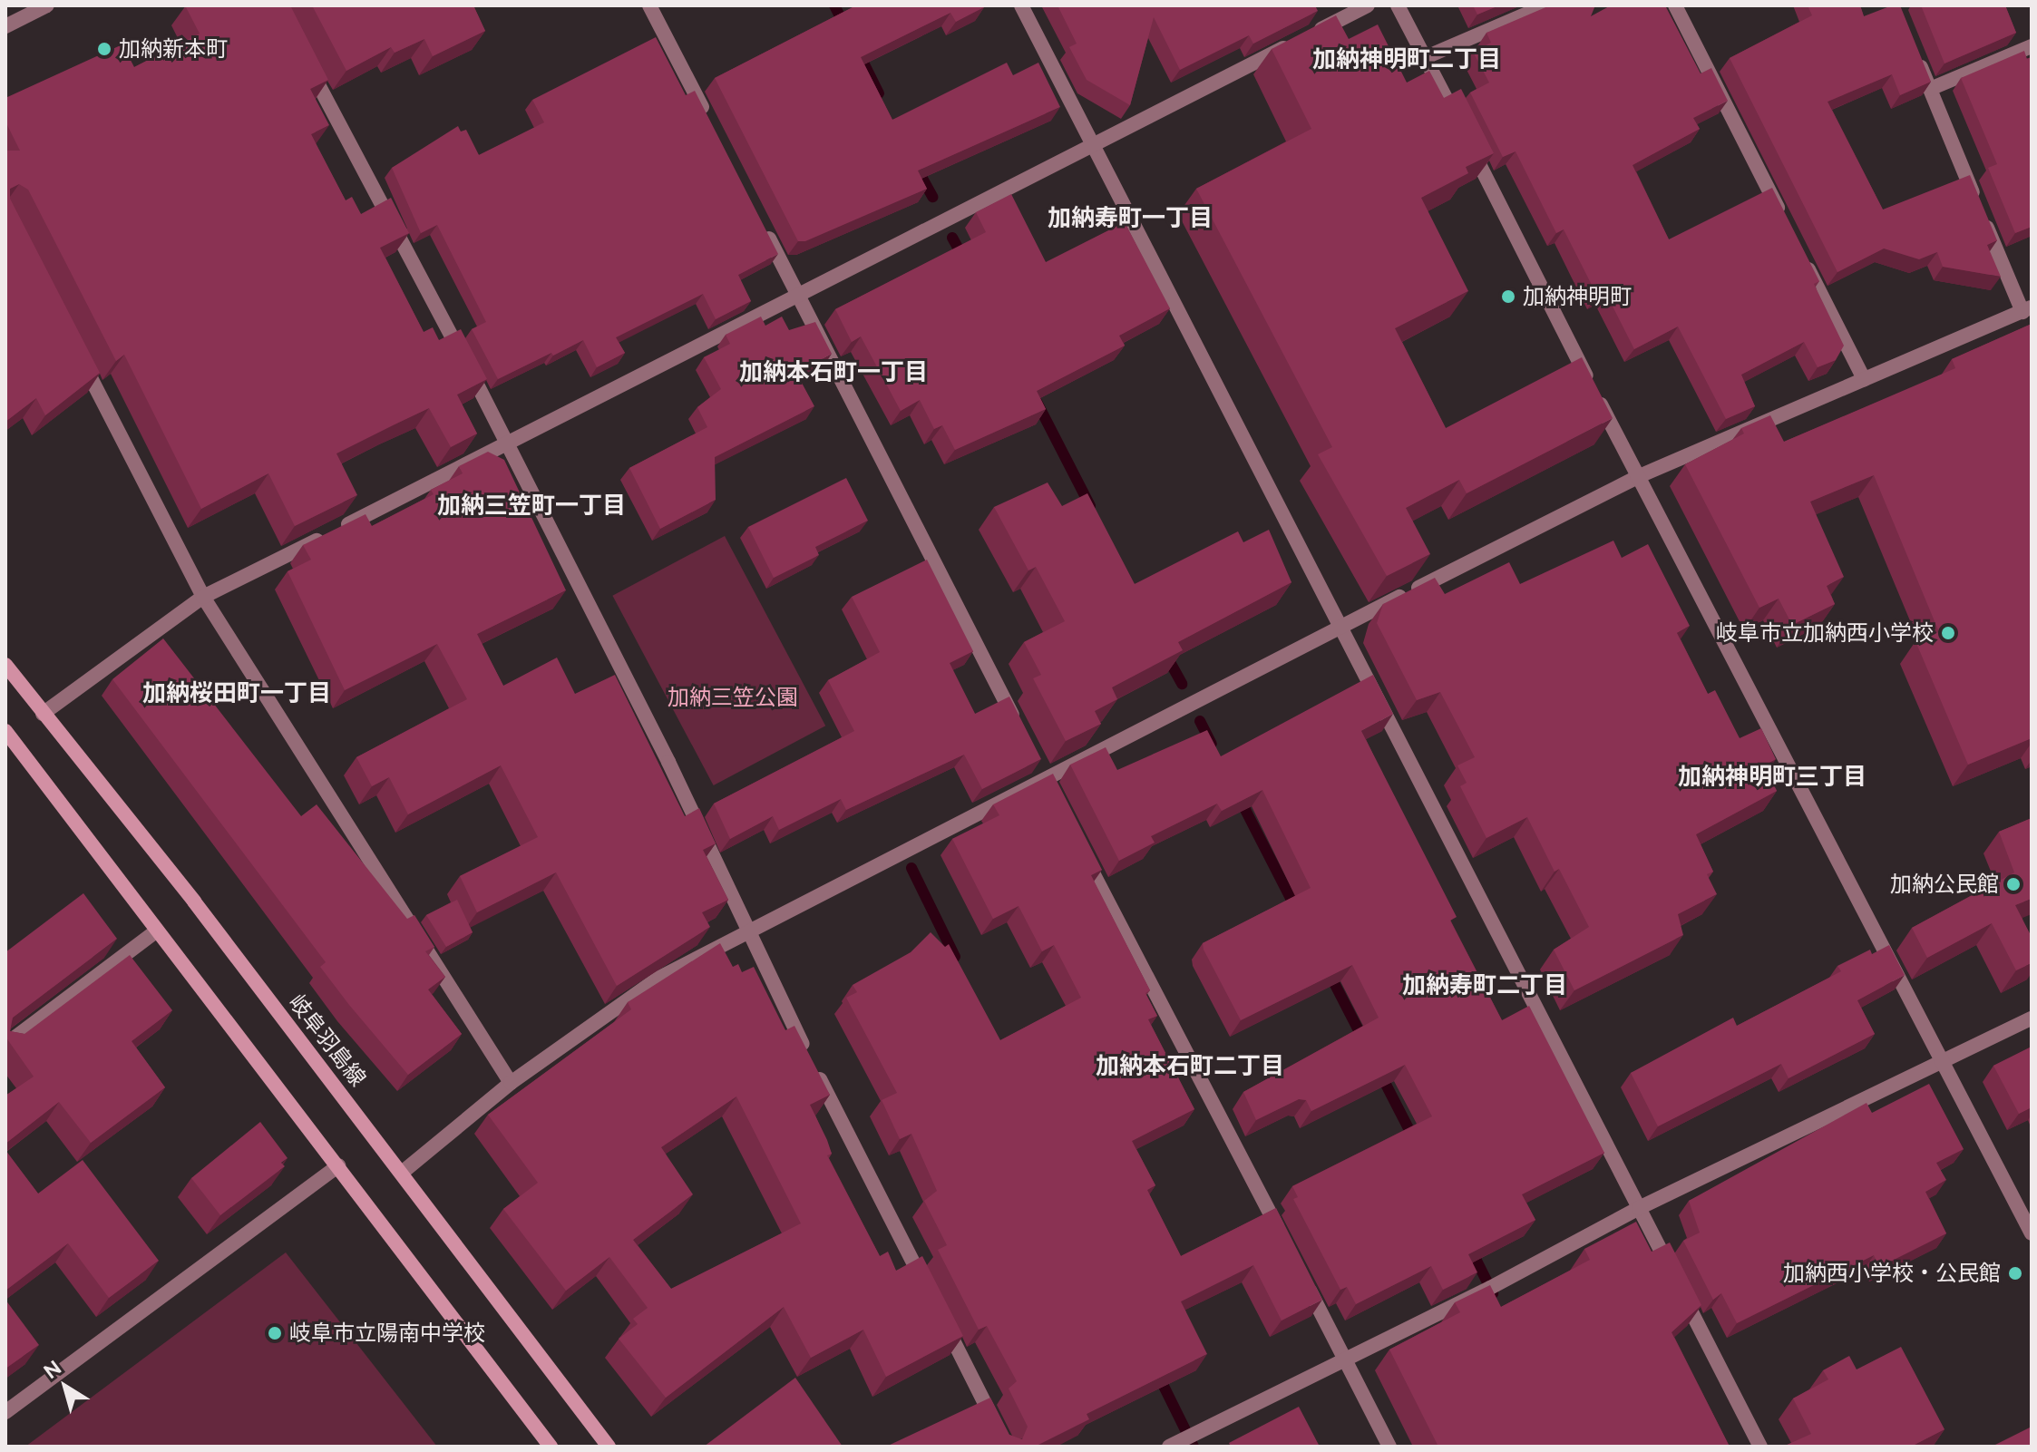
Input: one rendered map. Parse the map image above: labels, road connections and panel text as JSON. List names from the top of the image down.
{
  "streets": {
    "main road": ["岐阜羽島線"]
  },
  "districts": [
    "加納神明町二丁目",
    "加納寿町一丁目",
    "加納本石町一丁目",
    "加納三笠町一丁目",
    "加納桜田町一丁目",
    "加納神明町三丁目",
    "加納寿町二丁目",
    "加納本石町二丁目"
  ],
  "parks": ["加納三笠公園"],
  "places": [
    "加納新本町",
    "加納神明町",
    "岐阜市立加納西小学校",
    "加納公民館",
    "加納西小学校・公民館",
    "岐阜市立陽南中学校"
  ],
  "north": "top left"
}
